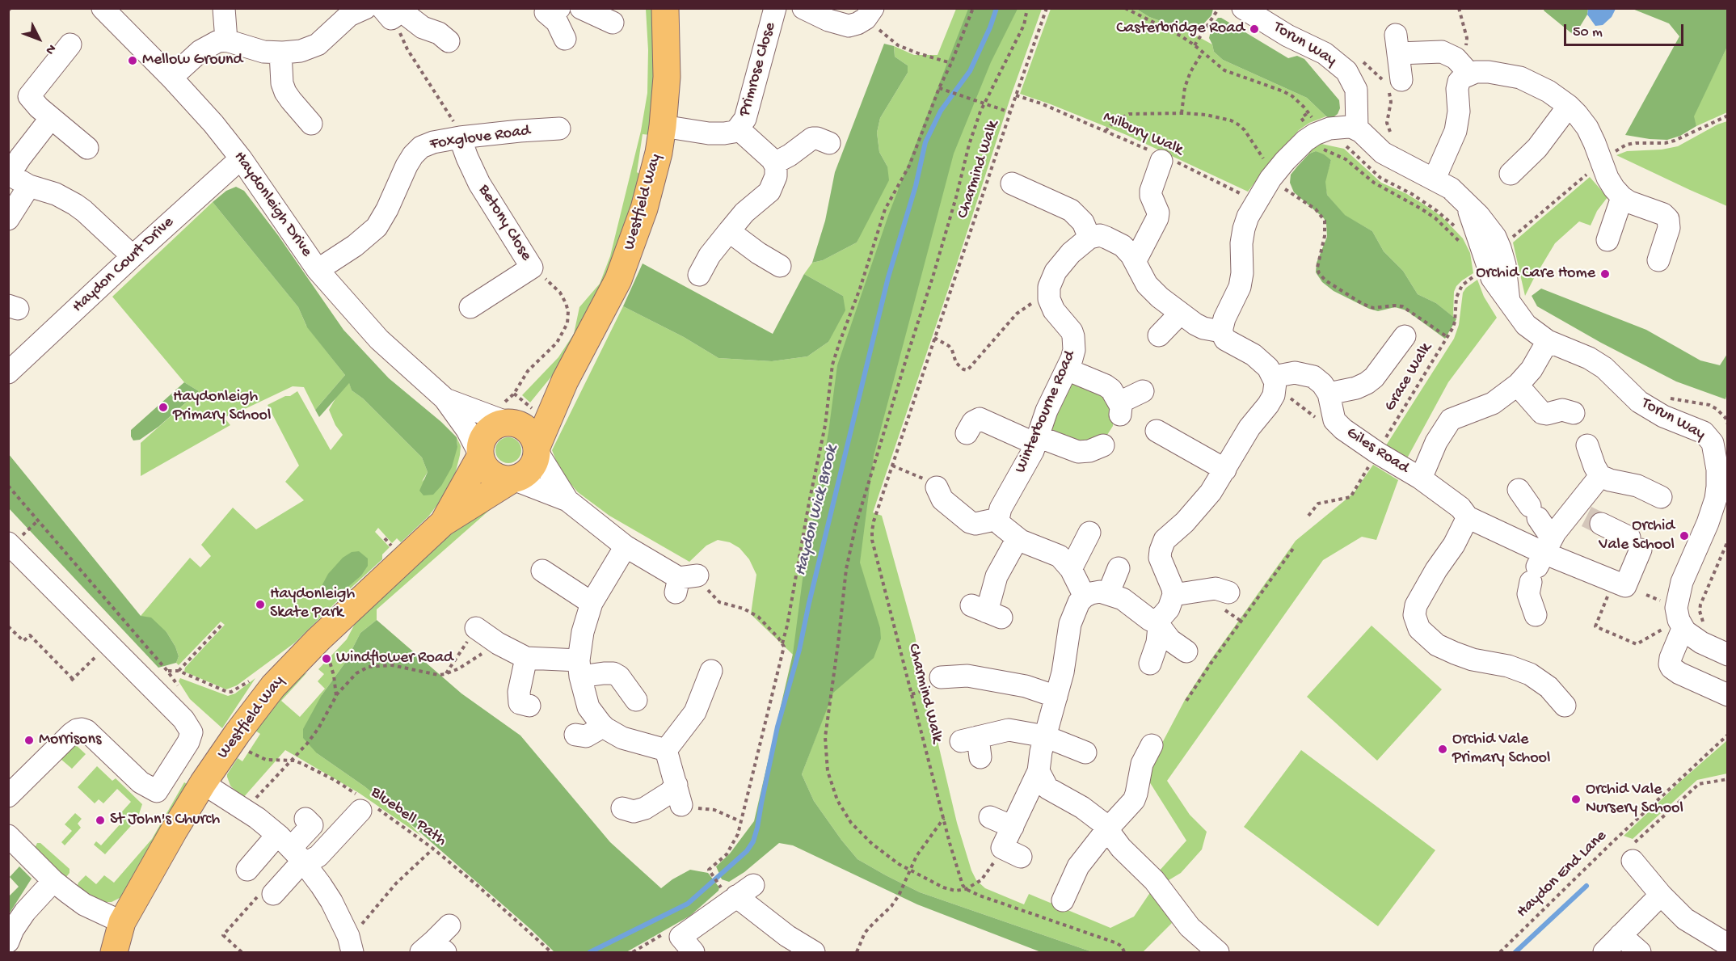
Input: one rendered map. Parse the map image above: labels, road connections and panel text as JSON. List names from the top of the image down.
{
  "streets": {
    "main road": ["Westfield Way"],
    "street": [
      "Torun Way",
      "Primrose Close",
      "Foxglove Road",
      "Haydonleigh Drive",
      "Betony Close",
      "Haydon Court Drive",
      "Winterbourne Road",
      "Giles Road"
    ],
    "path": [
      "Milbury Walk",
      "Charmind Walk",
      "Grace Walk",
      "Bluebell Path",
      "Haydon End Lane"
    ]
  },
  "crossings": [
    ["Primrose Close", "Westfield Way"],
    ["Milbury Walk", "Charmind Walk"],
    ["Foxglove Road", "Haydonleigh Drive"],
    ["Foxglove Road", "Betony Close"],
    ["Westfield Way", "Haydonleigh Drive"],
    ["Haydonleigh Drive", "Haydon Court Drive"],
    ["Grace Walk", "Giles Road"]
  ],
  "water": ["Haydon Wick Brook"],
  "places": [
    "Casterbridge Road",
    "Mellow Ground",
    "Orchid Care Home",
    "Haydonleigh Primary School",
    "Orchid Vale School",
    "Haydonleigh Skate Park",
    "Windflower Road",
    "Morrisons",
    "Orchid Vale Primary School",
    "Orchid Vale Nursery School",
    "St John's Church"
  ],
  "scale_bar": "50 m",
  "north": "bottom right"
}
